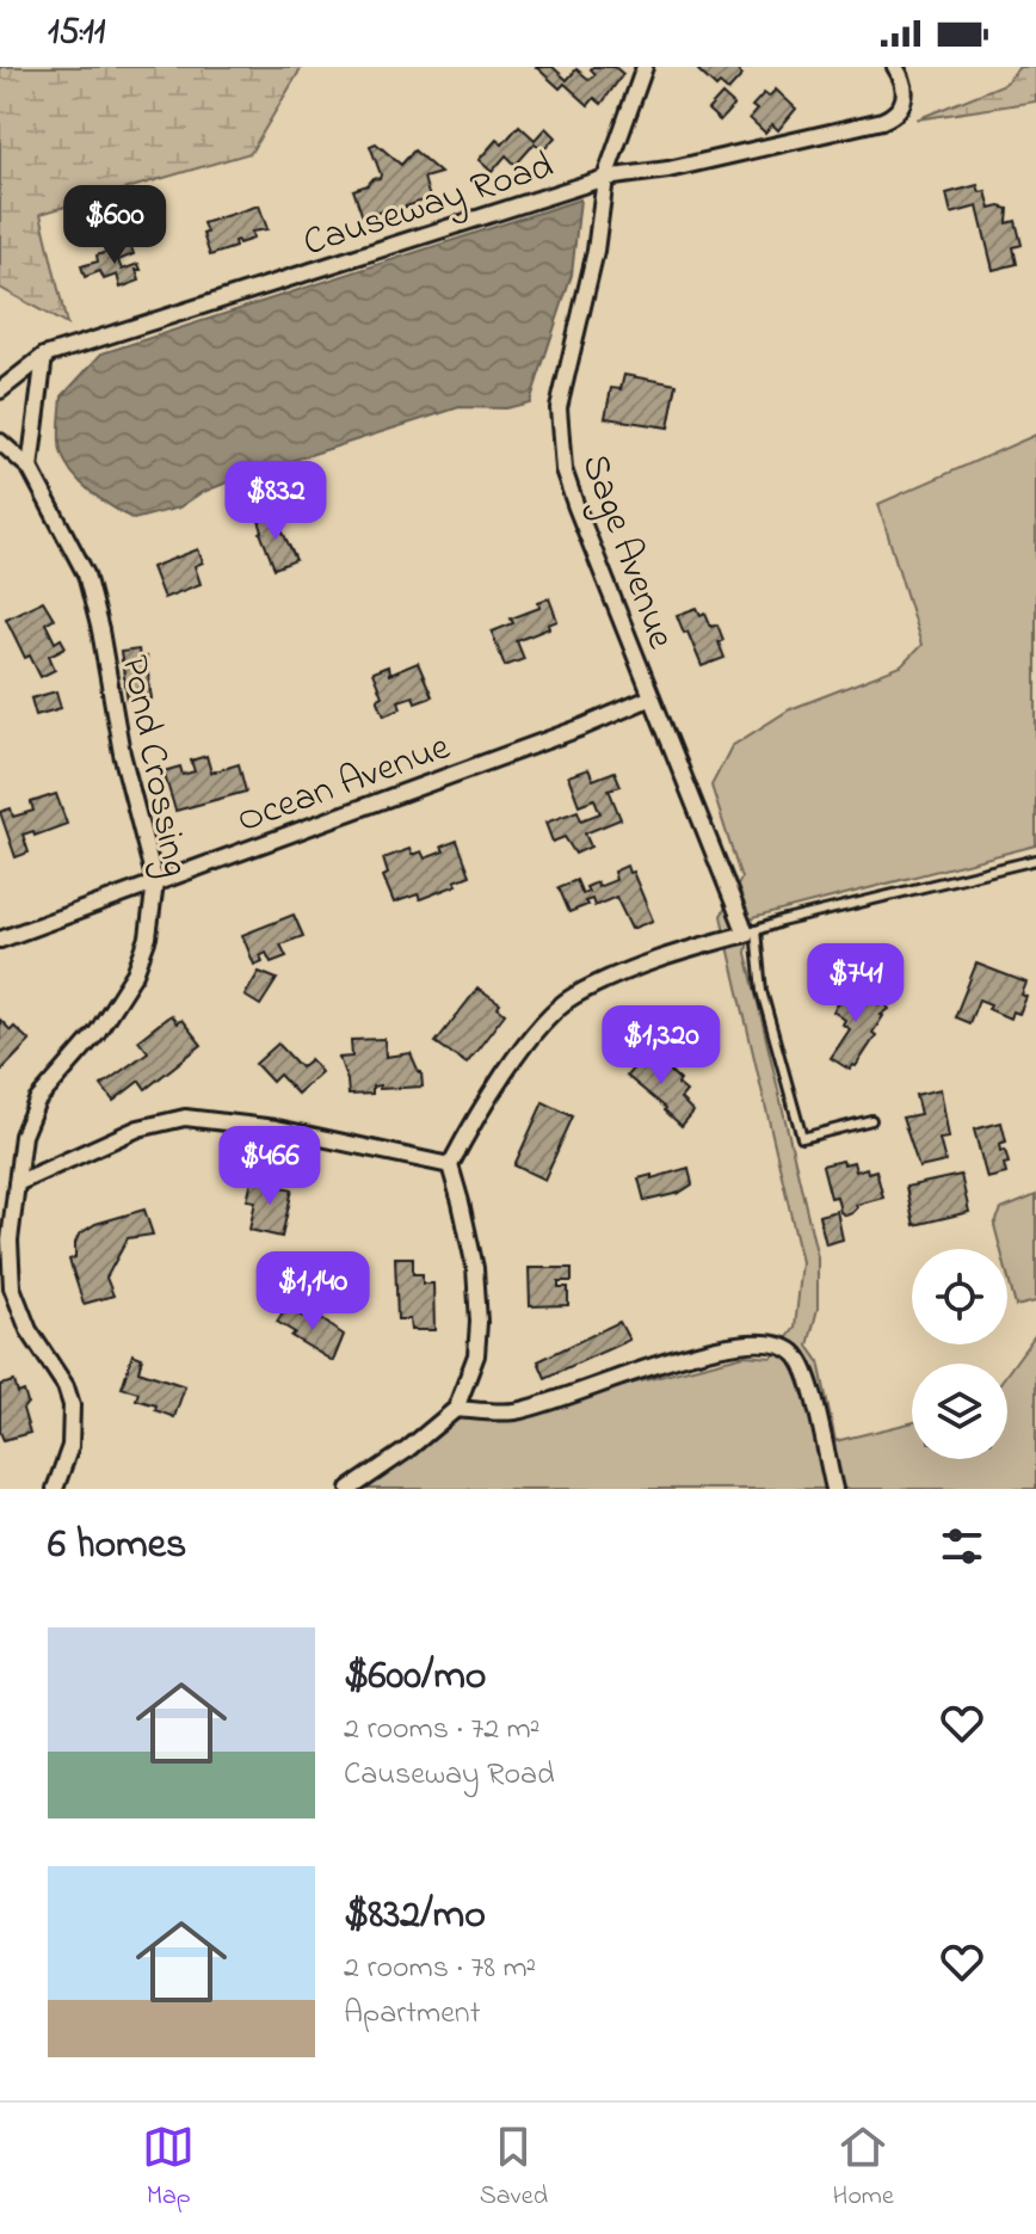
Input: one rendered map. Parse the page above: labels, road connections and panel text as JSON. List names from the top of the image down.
{
  "streets": {
    "street": [
      "Causeway Road",
      "Sage Avenue",
      "Pond Crossing",
      "Ocean Avenue"
    ]
  },
  "crossings": [
    ["Causeway Road", "Sage Avenue"],
    ["Sage Avenue", "Ocean Avenue"],
    ["Pond Crossing", "Ocean Avenue"]
  ],
  "page": {
    "status": "15:11",
    "price": [
      "$600",
      "$832",
      "$741",
      "$1,320",
      "$466",
      "$1,140"
    ],
    "heading": "6 homes",
    "list": [
      {
        "name": "$600/mo",
        "note": "2 rooms · 72 m² · Causeway Road"
      },
      {
        "name": "$832/mo",
        "note": "2 rooms · 78 m² · Apartment"
      }
    ],
    "tabs": ["Map", "Saved", "Home"]
  }
}
